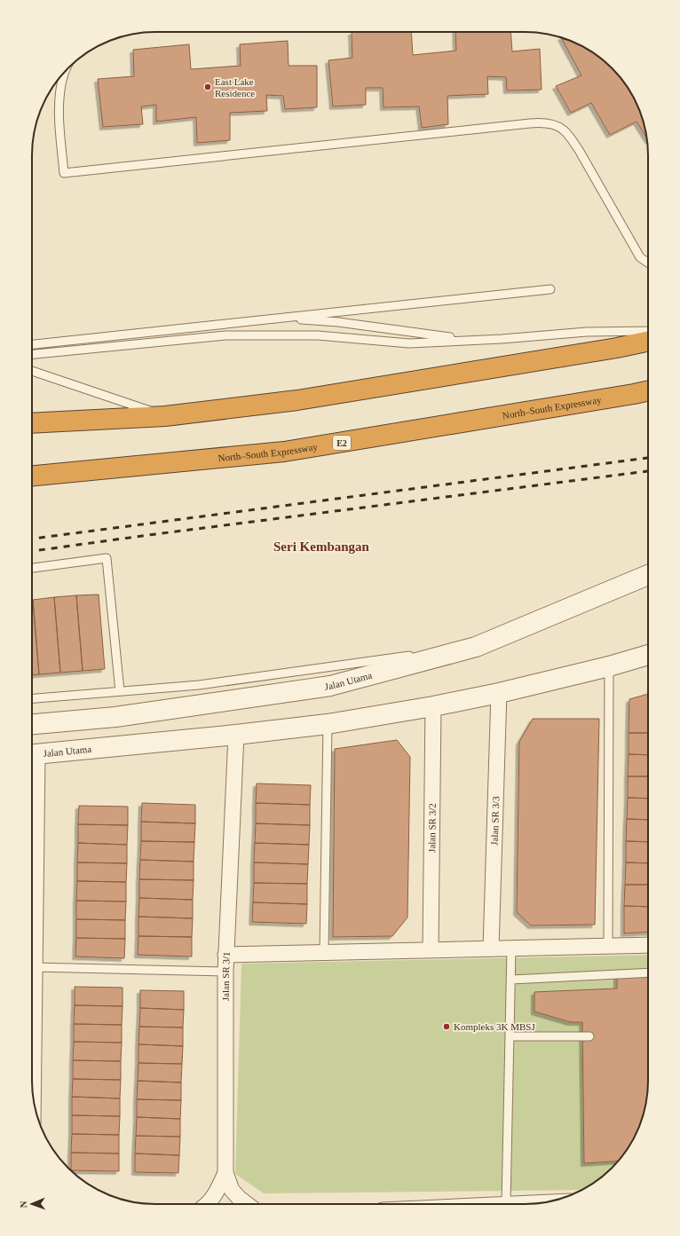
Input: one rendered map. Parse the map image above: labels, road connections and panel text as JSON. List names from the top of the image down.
{
  "streets": {
    "highway": ["North–South Expressway", "E2"],
    "street": [
      "Jalan Utama",
      "Jalan SR 3/3",
      "Jalan SR 3/2",
      "Jalan SR 3/1"
    ]
  },
  "crossings": [
    ["Jalan Utama", "Jalan SR 3/3"],
    ["Jalan Utama", "Jalan SR 3/2"],
    ["Jalan Utama", "Jalan SR 3/1"]
  ],
  "districts": ["Seri Kembangan"],
  "places": ["East Lake Residence", "Kompleks 3K MBSJ"],
  "north": "left"
}
